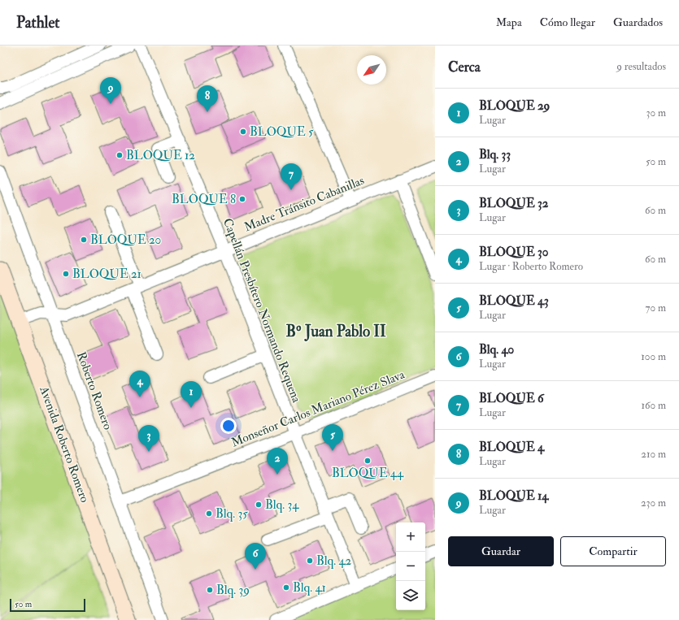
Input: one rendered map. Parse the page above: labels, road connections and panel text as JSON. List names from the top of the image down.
{
  "streets": {
    "main road": ["Avenida Roberto Romero"],
    "street": [
      "Madre Tránsito Cabanillas",
      "Capellán Presbítero Normando Requena",
      "Roberto Romero",
      "Monseñor Carlos Mariano Pérez Slava"
    ]
  },
  "crossings": [
    ["Madre Tránsito Cabanillas", "Capellán Presbítero Normando Requena"],
    ["Madre Tránsito Cabanillas", "Roberto Romero"],
    ["Madre Tránsito Cabanillas", "Avenida Roberto Romero"],
    ["Capellán Presbítero Normando Requena", "Monseñor Carlos Mariano Pérez Slava"],
    ["Roberto Romero", "Monseñor Carlos Mariano Pérez Slava"]
  ],
  "districts": ["Bº Juan Pablo II"],
  "places": [
    "BLOQUE 5",
    "BLOQUE 12",
    "BLOQUE 8",
    "BLOQUE 20",
    "BLOQUE 21",
    "BLOQUE 44",
    "Blq. 34",
    "Blq. 35",
    "Blq. 42",
    "Blq. 41",
    "Blq. 39"
  ],
  "scale_bar": "50 m",
  "north": "bottom left",
  "page": {
    "header": "Pathlet",
    "nav": ["Mapa", "Cómo llegar", "Guardados"],
    "heading": ["Cerca", "9 resultados"],
    "pins": [
      "9",
      "8",
      "7",
      "4",
      "1",
      "5",
      "3",
      "2",
      "6"
    ],
    "list": [
      {
        "mark": "1",
        "name": "BLOQUE 29",
        "note": "Lugar",
        "value": "30 m"
      },
      {
        "mark": "2",
        "name": "Blq. 33",
        "note": "Lugar",
        "value": "50 m"
      },
      {
        "mark": "3",
        "name": "BLOQUE 32",
        "note": "Lugar",
        "value": "60 m"
      },
      {
        "mark": "4",
        "name": "BLOQUE 30",
        "note": "Lugar · Roberto Romero",
        "value": "60 m"
      },
      {
        "mark": "5",
        "name": "BLOQUE 43",
        "note": "Lugar",
        "value": "70 m"
      },
      {
        "mark": "6",
        "name": "Blq. 40",
        "note": "Lugar",
        "value": "100 m"
      },
      {
        "mark": "7",
        "name": "BLOQUE 6",
        "note": "Lugar",
        "value": "160 m"
      },
      {
        "mark": "8",
        "name": "BLOQUE 4",
        "note": "Lugar",
        "value": "210 m"
      },
      {
        "mark": "9",
        "name": "BLOQUE 14",
        "note": "Lugar",
        "value": "230 m"
      }
    ],
    "map_buttons": ["+", "−"],
    "buttons": ["Guardar", "Compartir"],
    "scale": "50 m"
  }
}
